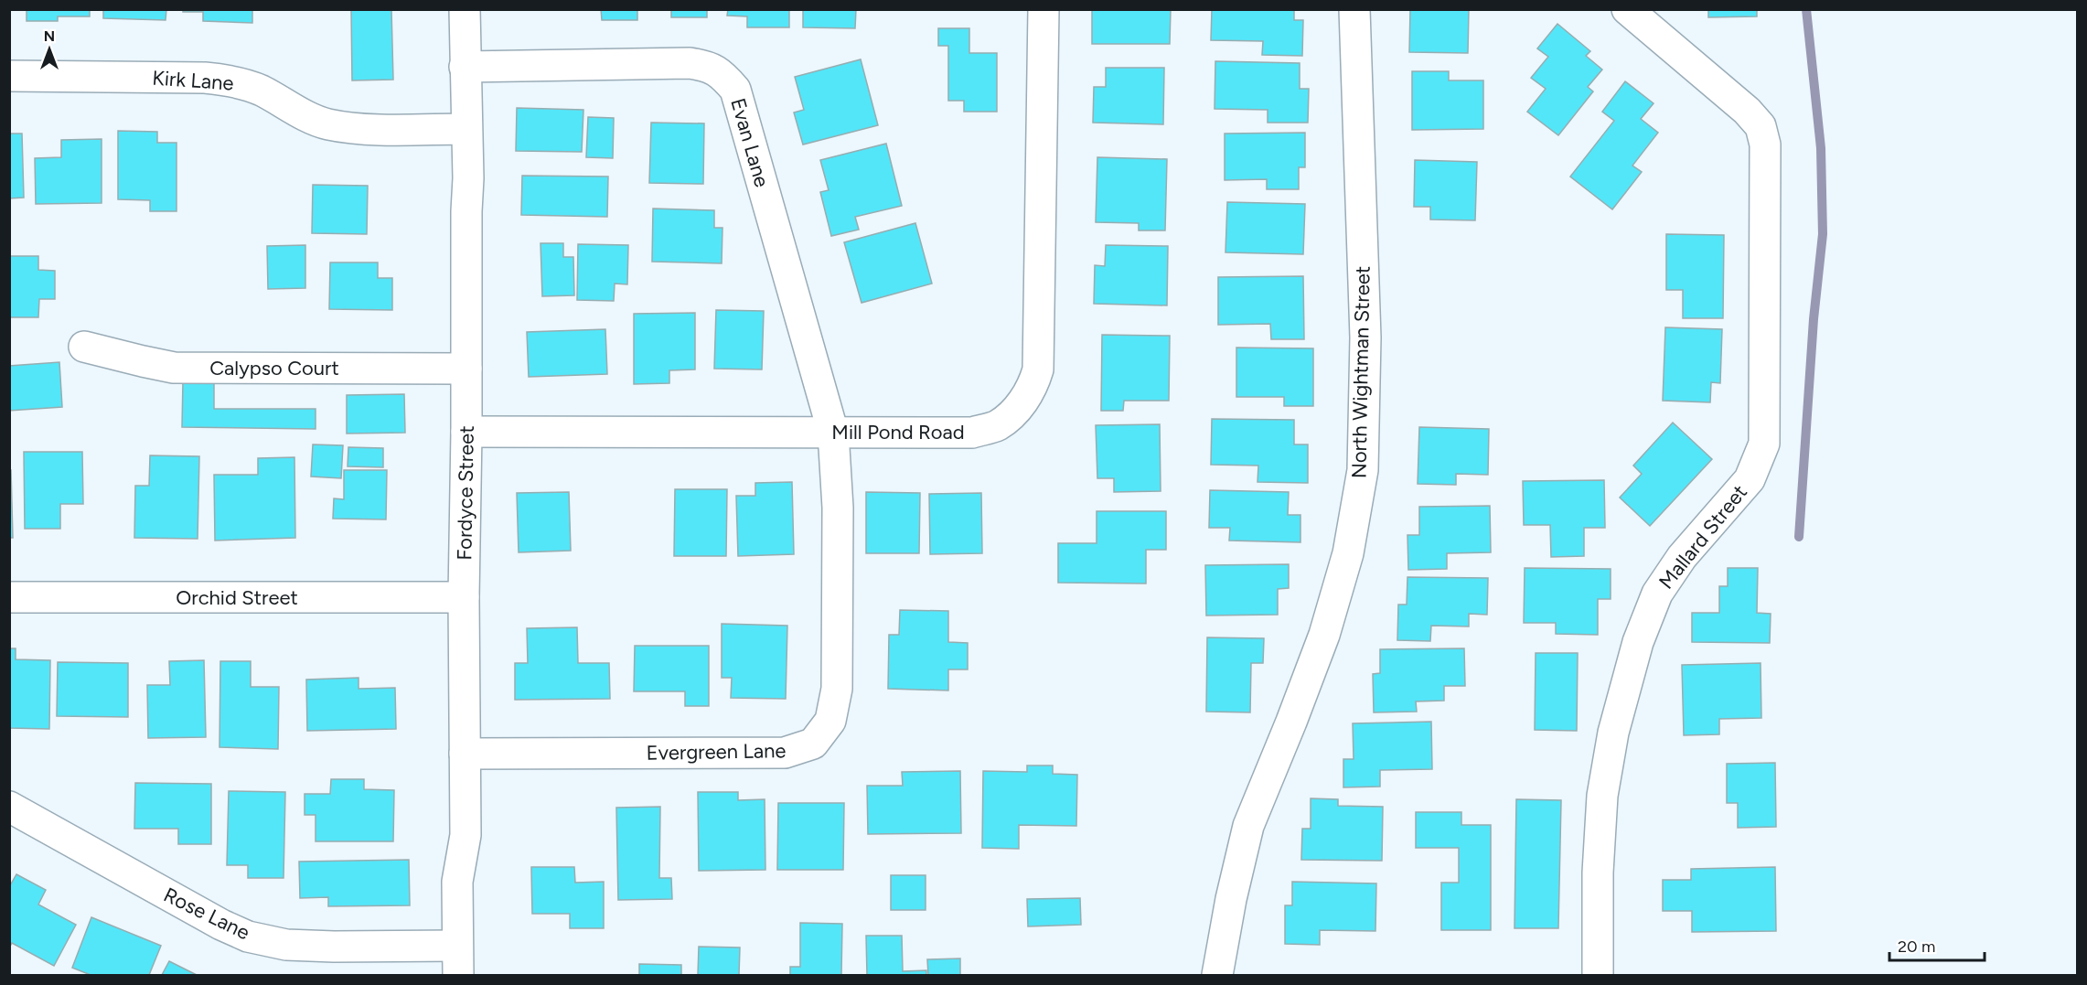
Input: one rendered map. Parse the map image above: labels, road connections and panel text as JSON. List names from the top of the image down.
{
  "streets": {
    "street": [
      "Kirk Lane",
      "Evan Lane",
      "Calypso Court",
      "North Wightman Street",
      "Mill Pond Road",
      "Fordyce Street",
      "Mallard Street",
      "Orchid Street",
      "Evergreen Lane",
      "Rose Lane"
    ]
  },
  "crossings": [
    ["Kirk Lane", "Fordyce Street"],
    ["Evan Lane", "Mill Pond Road"],
    ["Evan Lane", "Fordyce Street"],
    ["Evan Lane", "Evergreen Lane"],
    ["Calypso Court", "Fordyce Street"],
    ["Mill Pond Road", "Fordyce Street"],
    ["Mill Pond Road", "Evergreen Lane"],
    ["Fordyce Street", "Orchid Street"],
    ["Fordyce Street", "Evergreen Lane"],
    ["Fordyce Street", "Rose Lane"]
  ],
  "scale_bar": "20 m",
  "north": "top"
}
